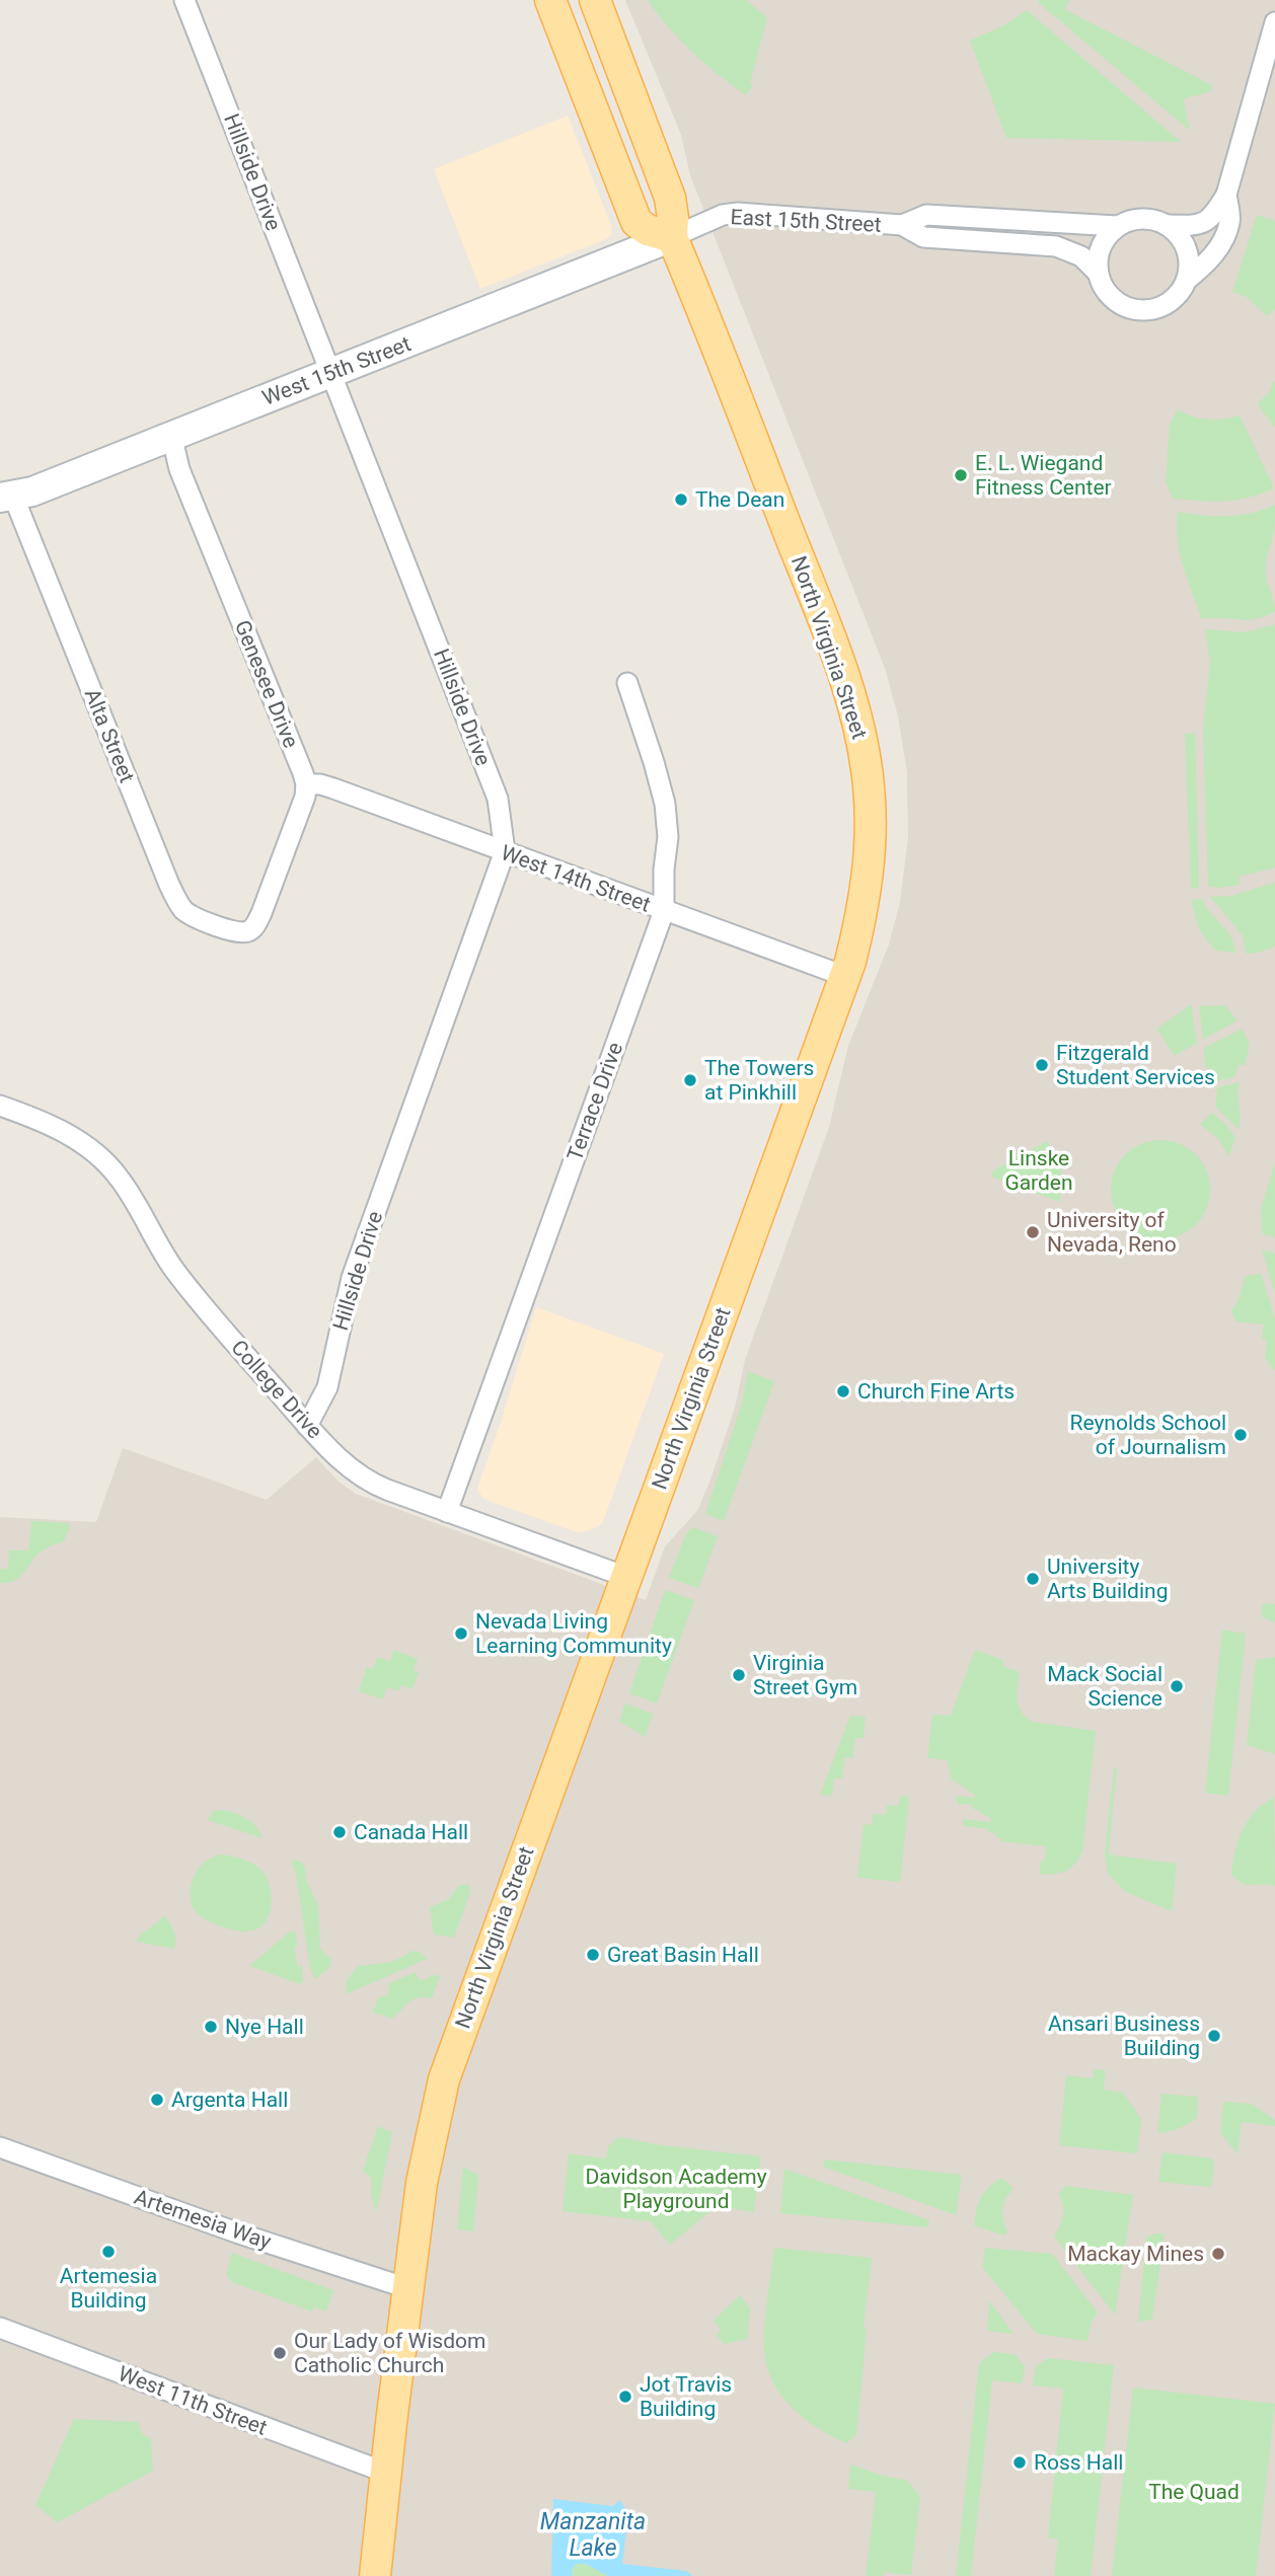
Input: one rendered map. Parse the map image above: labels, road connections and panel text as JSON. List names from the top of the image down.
{
  "streets": {
    "main road": ["North Virginia Street"],
    "street": [
      "Hillside Drive",
      "East 15th Street",
      "West 15th Street",
      "Genesee Drive",
      "Alta Street",
      "West 14th Street",
      "Terrace Drive",
      "College Drive",
      "Artemesia Way",
      "West 11th Street"
    ]
  },
  "crossings": [
    ["Hillside Drive", "West 15th Street"],
    ["Hillside Drive", "West 14th Street"],
    ["Hillside Drive", "College Drive"],
    ["East 15th Street", "West 15th Street"],
    ["East 15th Street", "North Virginia Street"],
    ["West 15th Street", "North Virginia Street"],
    ["West 15th Street", "Genesee Drive"],
    ["West 15th Street", "Alta Street"],
    ["North Virginia Street", "West 14th Street"],
    ["North Virginia Street", "College Drive"],
    ["North Virginia Street", "Artemesia Way"],
    ["North Virginia Street", "West 11th Street"],
    ["Genesee Drive", "Alta Street"],
    ["Genesee Drive", "West 14th Street"],
    ["Alta Street", "West 14th Street"],
    ["West 14th Street", "Terrace Drive"],
    ["Terrace Drive", "College Drive"]
  ],
  "water": ["Manzanita Lake"],
  "parks": ["Linske Garden", "Davidson Academy Playground", "The Quad"],
  "places": [
    "E. L. Wiegand Fitness Center",
    "The Dean",
    "Fitzgerald Student Services",
    "The Towers at Pinkhill",
    "University of Nevada, Reno",
    "Church Fine Arts",
    "Reynolds School of Journalism",
    "University Arts Building",
    "Nevada Living Learning Community",
    "Virginia Street Gym",
    "Mack Social Science",
    "Canada Hall",
    "Great Basin Hall",
    "Nye Hall",
    "Ansari Business Building",
    "Argenta Hall",
    "Artemesia Building",
    "Mackay Mines",
    "Our Lady of Wisdom Catholic Church",
    "Jot Travis Building",
    "Ross Hall"
  ]
}
